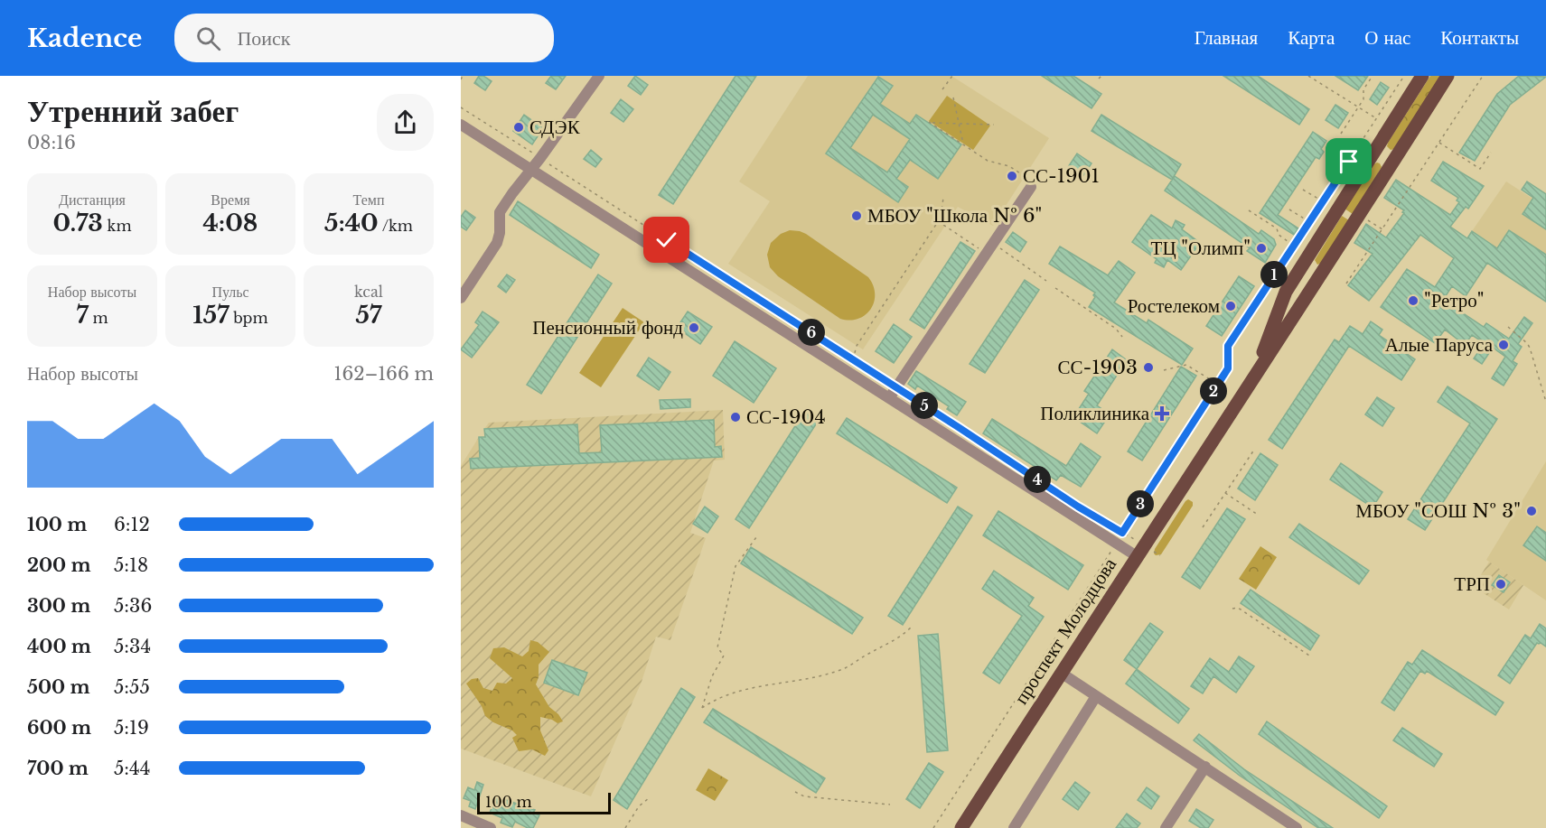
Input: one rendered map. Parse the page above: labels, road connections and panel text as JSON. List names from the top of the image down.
{
  "streets": {
    "main road": ["проспект Молодцова"]
  },
  "places": {
    "other": [
      "СДЭК",
      "СС-1901",
      "МБОУ \"Школа № 6\"",
      "ТЦ \"Олимп\"",
      "\"Ретро\"",
      "Ростелеком",
      "Пенсионный фонд",
      "Алые Паруса",
      "СС-1903",
      "СС-1904",
      "МБОУ \"СОШ № 3\"",
      "ТРП"
    ],
    "health": ["Поликлиника"]
  },
  "scale_bar": "100 m",
  "page": {
    "header": "Kadence",
    "search": "Поиск",
    "nav": [
      "Главная",
      "Карта",
      "О нас",
      "Контакты"
    ],
    "heading": ["Утренний забег", "08:16"],
    "stats": [
      ["Дистанция", "0.73 km"],
      ["Время", "4:08"],
      ["Темп", "5:40 /km"],
      ["Набор высоты", "7 m"],
      ["Пульс", "157 bpm"],
      ["kcal", "57"]
    ],
    "pins": [
      "1",
      "6",
      "2",
      "5",
      "4",
      "3"
    ],
    "chart": ["Набор высоты", "162–166 m"],
    "list": [
      {
        "name": "100 m",
        "note": "6:12"
      },
      {
        "name": "200 m",
        "note": "5:18"
      },
      {
        "name": "300 m",
        "note": "5:36"
      },
      {
        "name": "400 m",
        "note": "5:34"
      },
      {
        "name": "500 m",
        "note": "5:55"
      },
      {
        "name": "600 m",
        "note": "5:19"
      },
      {
        "name": "700 m",
        "note": "5:44"
      }
    ],
    "scale": "100 m"
  }
}
